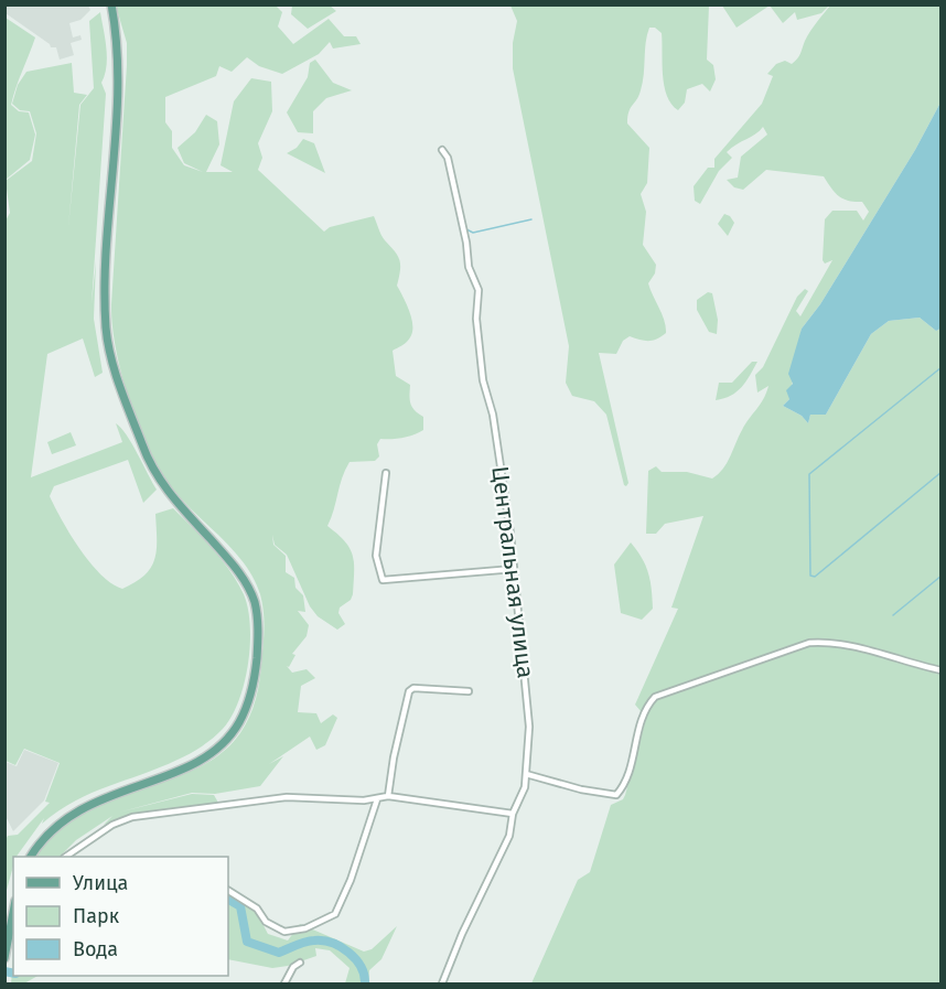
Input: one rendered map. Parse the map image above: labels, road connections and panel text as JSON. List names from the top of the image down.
{
  "streets": {
    "street": ["Центральная улица"]
  },
  "legend": ["Улица", "Парк", "Вода"]
}
